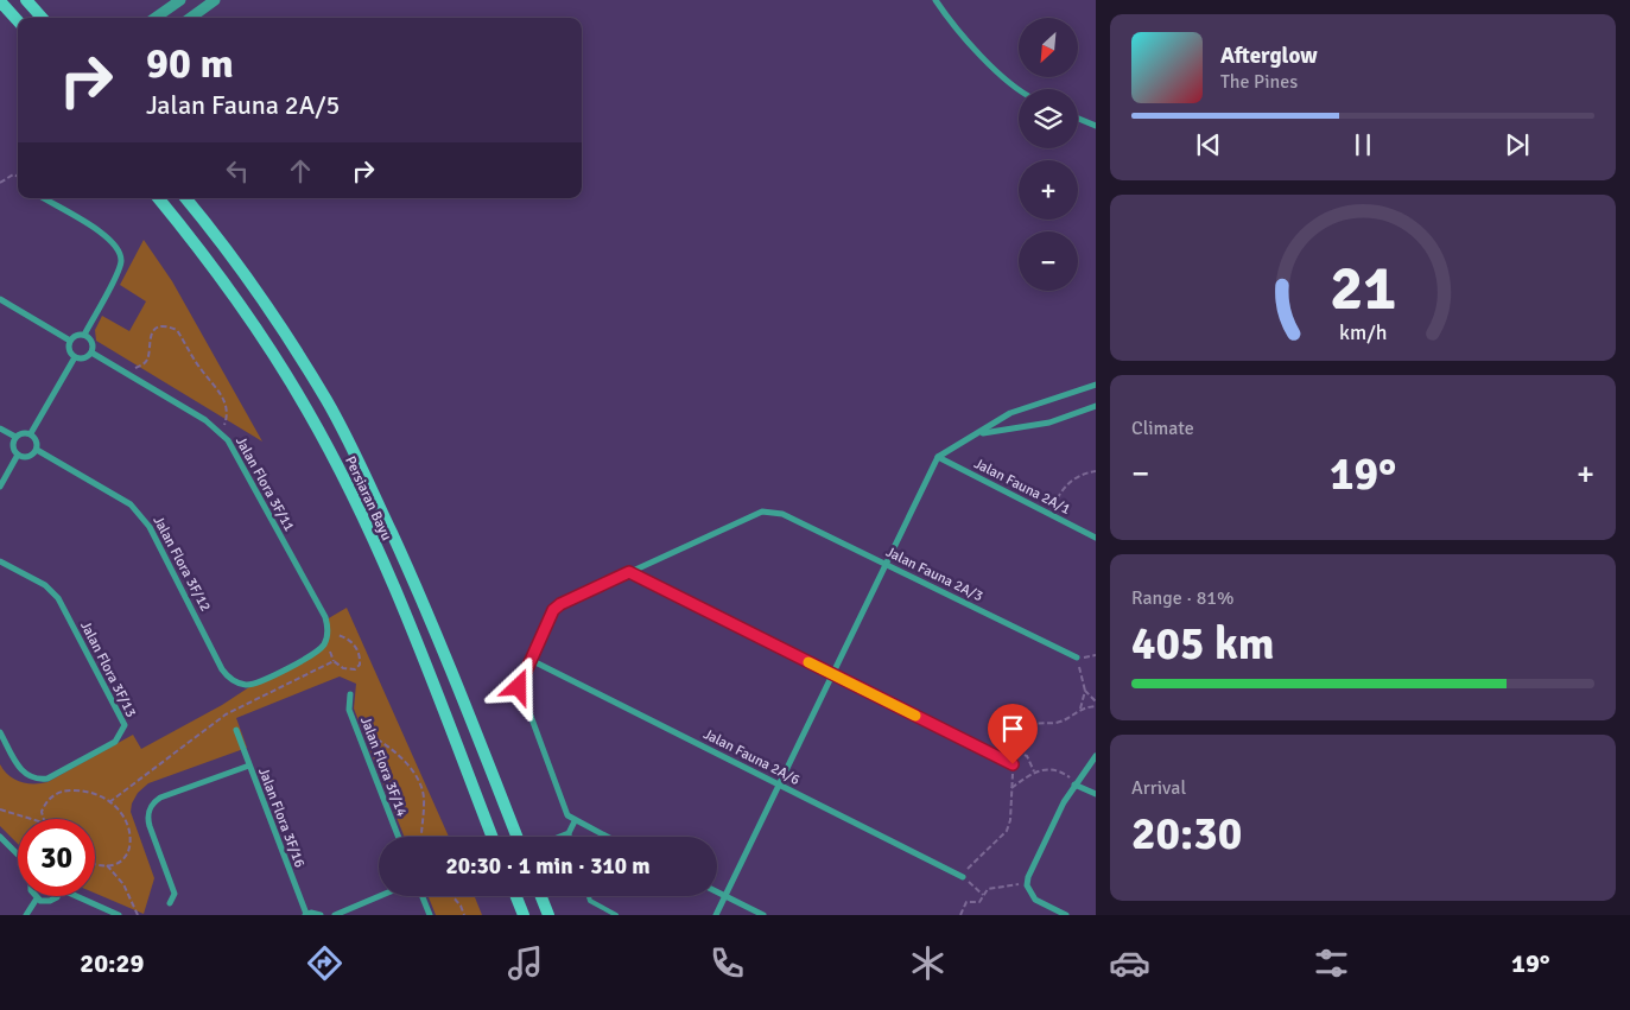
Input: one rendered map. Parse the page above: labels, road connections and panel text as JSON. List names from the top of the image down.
{
  "streets": {
    "main road": ["Persiaran Bayu"],
    "street": [
      "Jalan Flora 3F/11",
      "Jalan Fauna 2A/1",
      "Jalan Flora 3F/12",
      "Jalan Fauna 2A/3",
      "Jalan Flora 3F/13",
      "Jalan Fauna 2A/6",
      "Jalan Flora 3F/14",
      "Jalan Flora 3F/16"
    ]
  },
  "crossings": [
    ["Jalan Flora 3F/11", "Jalan Flora 3F/12"]
  ],
  "north": "bottom left",
  "page": {
    "map_buttons": ["+", "−"],
    "turn": ["90 m", "Jalan Fauna 2A/5"],
    "song": ["Afterglow", "The Pines"],
    "tile": [
      "Climate",
      ["Range · 81%", "405 km"],
      ["Arrival", "20:30"]
    ],
    "heat": ["−", "19°", "+"],
    "limit": "30",
    "trip": "20:30 · 1 min · 310 m",
    "tabs": ["20:29", "19°"],
    "gauge": ["21", "km/h"]
  }
}
